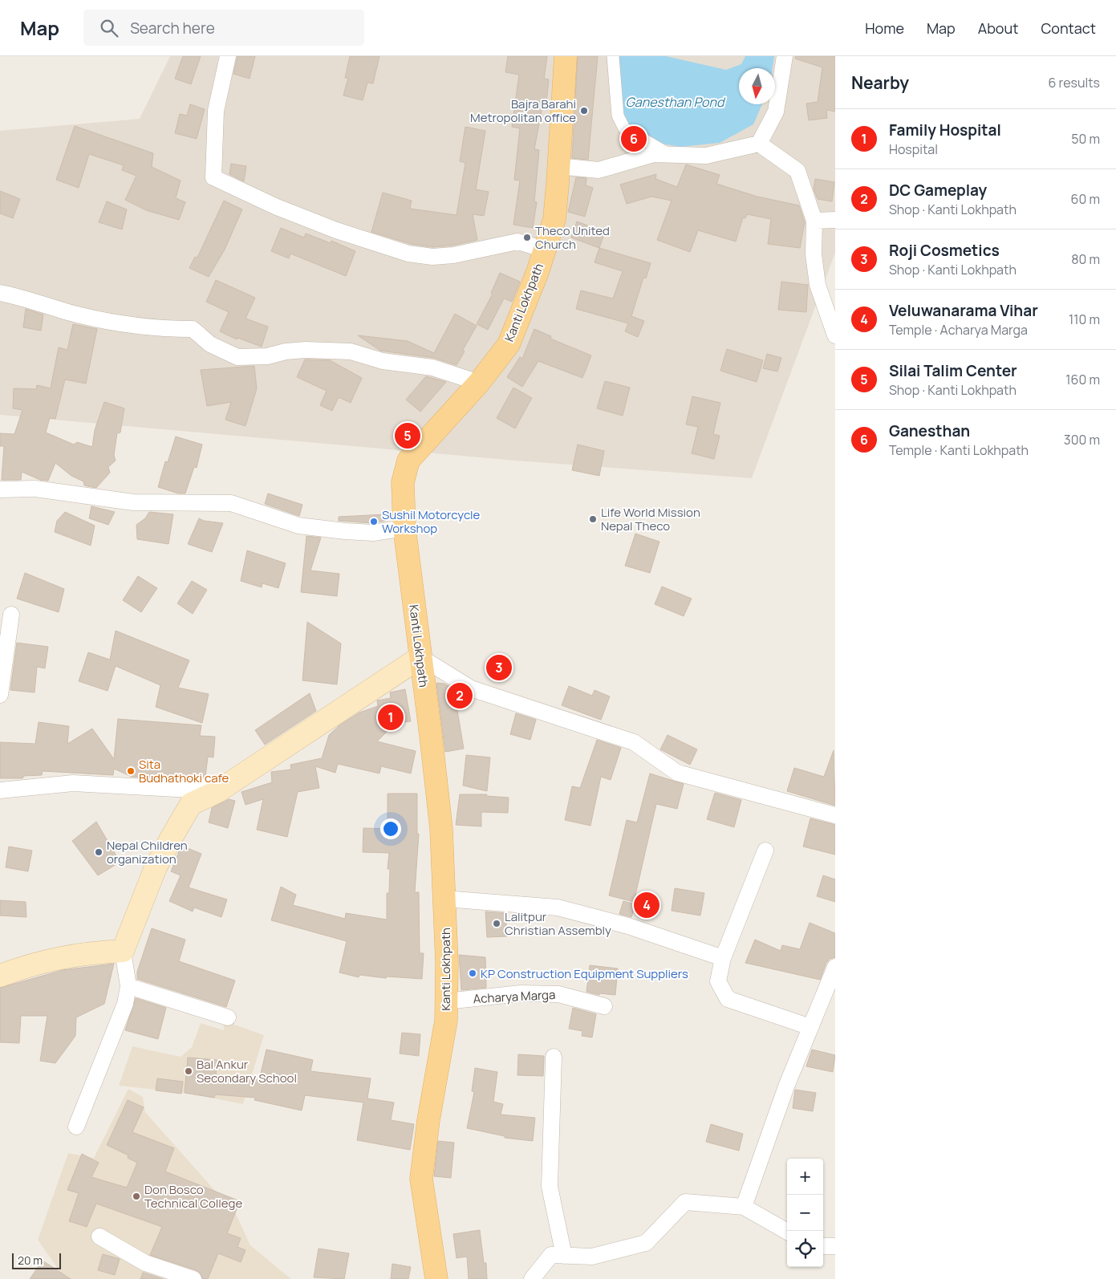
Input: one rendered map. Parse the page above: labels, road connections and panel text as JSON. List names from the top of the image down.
{
  "streets": {
    "main road": ["Kanti Lokhpath"],
    "street": ["Acharya Marga"]
  },
  "crossings": [
    ["Kanti Lokhpath", "Acharya Marga"]
  ],
  "water": ["Ganesthan Pond"],
  "places": [
    "Bajra Barahi Metropolitan office",
    "Theco United Church",
    "Life World Mission Nepal Theco",
    "Sushil Motorcycle Workshop",
    "Sita Budhathoki cafe",
    "Nepal Children organization",
    "Lalitpur Christian Assembly",
    "KP Construction Equipment Suppliers",
    "Bal Ankur Secondary School",
    "Don Bosco Technical College"
  ],
  "scale_bar": "20 m",
  "north": "bottom",
  "page": {
    "header": "Map",
    "search": "Search here",
    "nav": [
      "Home",
      "Map",
      "About",
      "Contact"
    ],
    "heading": ["Nearby", "6 results"],
    "list": [
      {
        "mark": "1",
        "name": "Family Hospital",
        "note": "Hospital",
        "value": "50 m"
      },
      {
        "mark": "2",
        "name": "DC Gameplay",
        "note": "Shop · Kanti Lokhpath",
        "value": "60 m"
      },
      {
        "mark": "3",
        "name": "Roji Cosmetics",
        "note": "Shop · Kanti Lokhpath",
        "value": "80 m"
      },
      {
        "mark": "4",
        "name": "Veluwanarama Vihar",
        "note": "Temple · Acharya Marga",
        "value": "110 m"
      },
      {
        "mark": "5",
        "name": "Silai Talim Center",
        "note": "Shop · Kanti Lokhpath",
        "value": "160 m"
      },
      {
        "mark": "6",
        "name": "Ganesthan",
        "note": "Temple · Kanti Lokhpath",
        "value": "300 m"
      }
    ],
    "pins": [
      "6",
      "5",
      "3",
      "2",
      "1",
      "4"
    ],
    "map_buttons": ["+", "−"],
    "scale": "20 m"
  }
}
